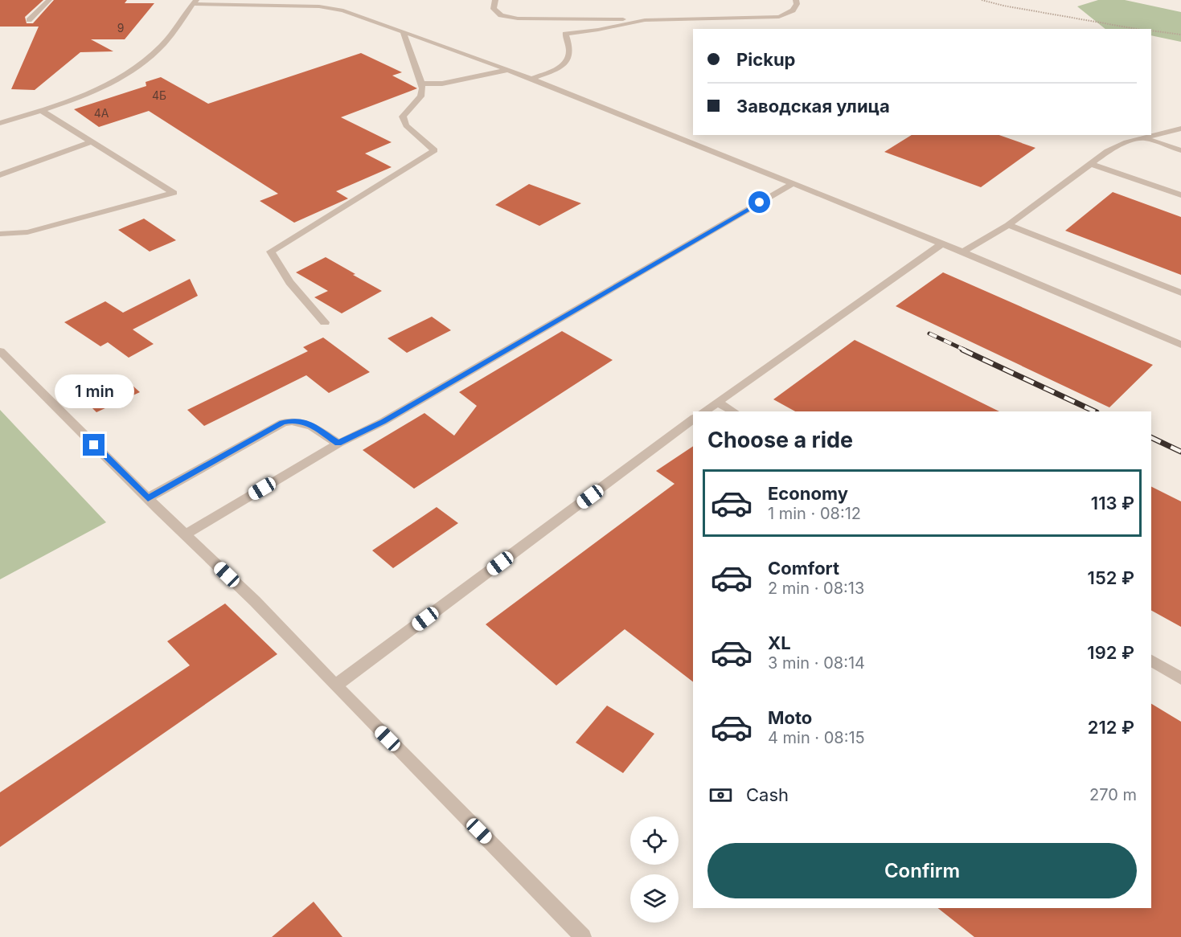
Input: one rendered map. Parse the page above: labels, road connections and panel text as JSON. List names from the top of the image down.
{
  "house_numbers": ["9", "4Б", "4А"],
  "page": {
    "banner": ["Pickup", "Заводская улица"],
    "bubble": "1 min",
    "heading": "Choose a ride",
    "list": [
      {
        "name": "Economy",
        "note": "1 min · 08:12",
        "value": "113 ₽"
      },
      {
        "name": "Comfort",
        "note": "2 min · 08:13",
        "value": "152 ₽"
      },
      {
        "name": "XL",
        "note": "3 min · 08:14",
        "value": "192 ₽"
      },
      {
        "name": "Moto",
        "note": "4 min · 08:15",
        "value": "212 ₽"
      }
    ],
    "pay": ["Cash", "270 m"],
    "buttons": "Confirm"
  }
}
